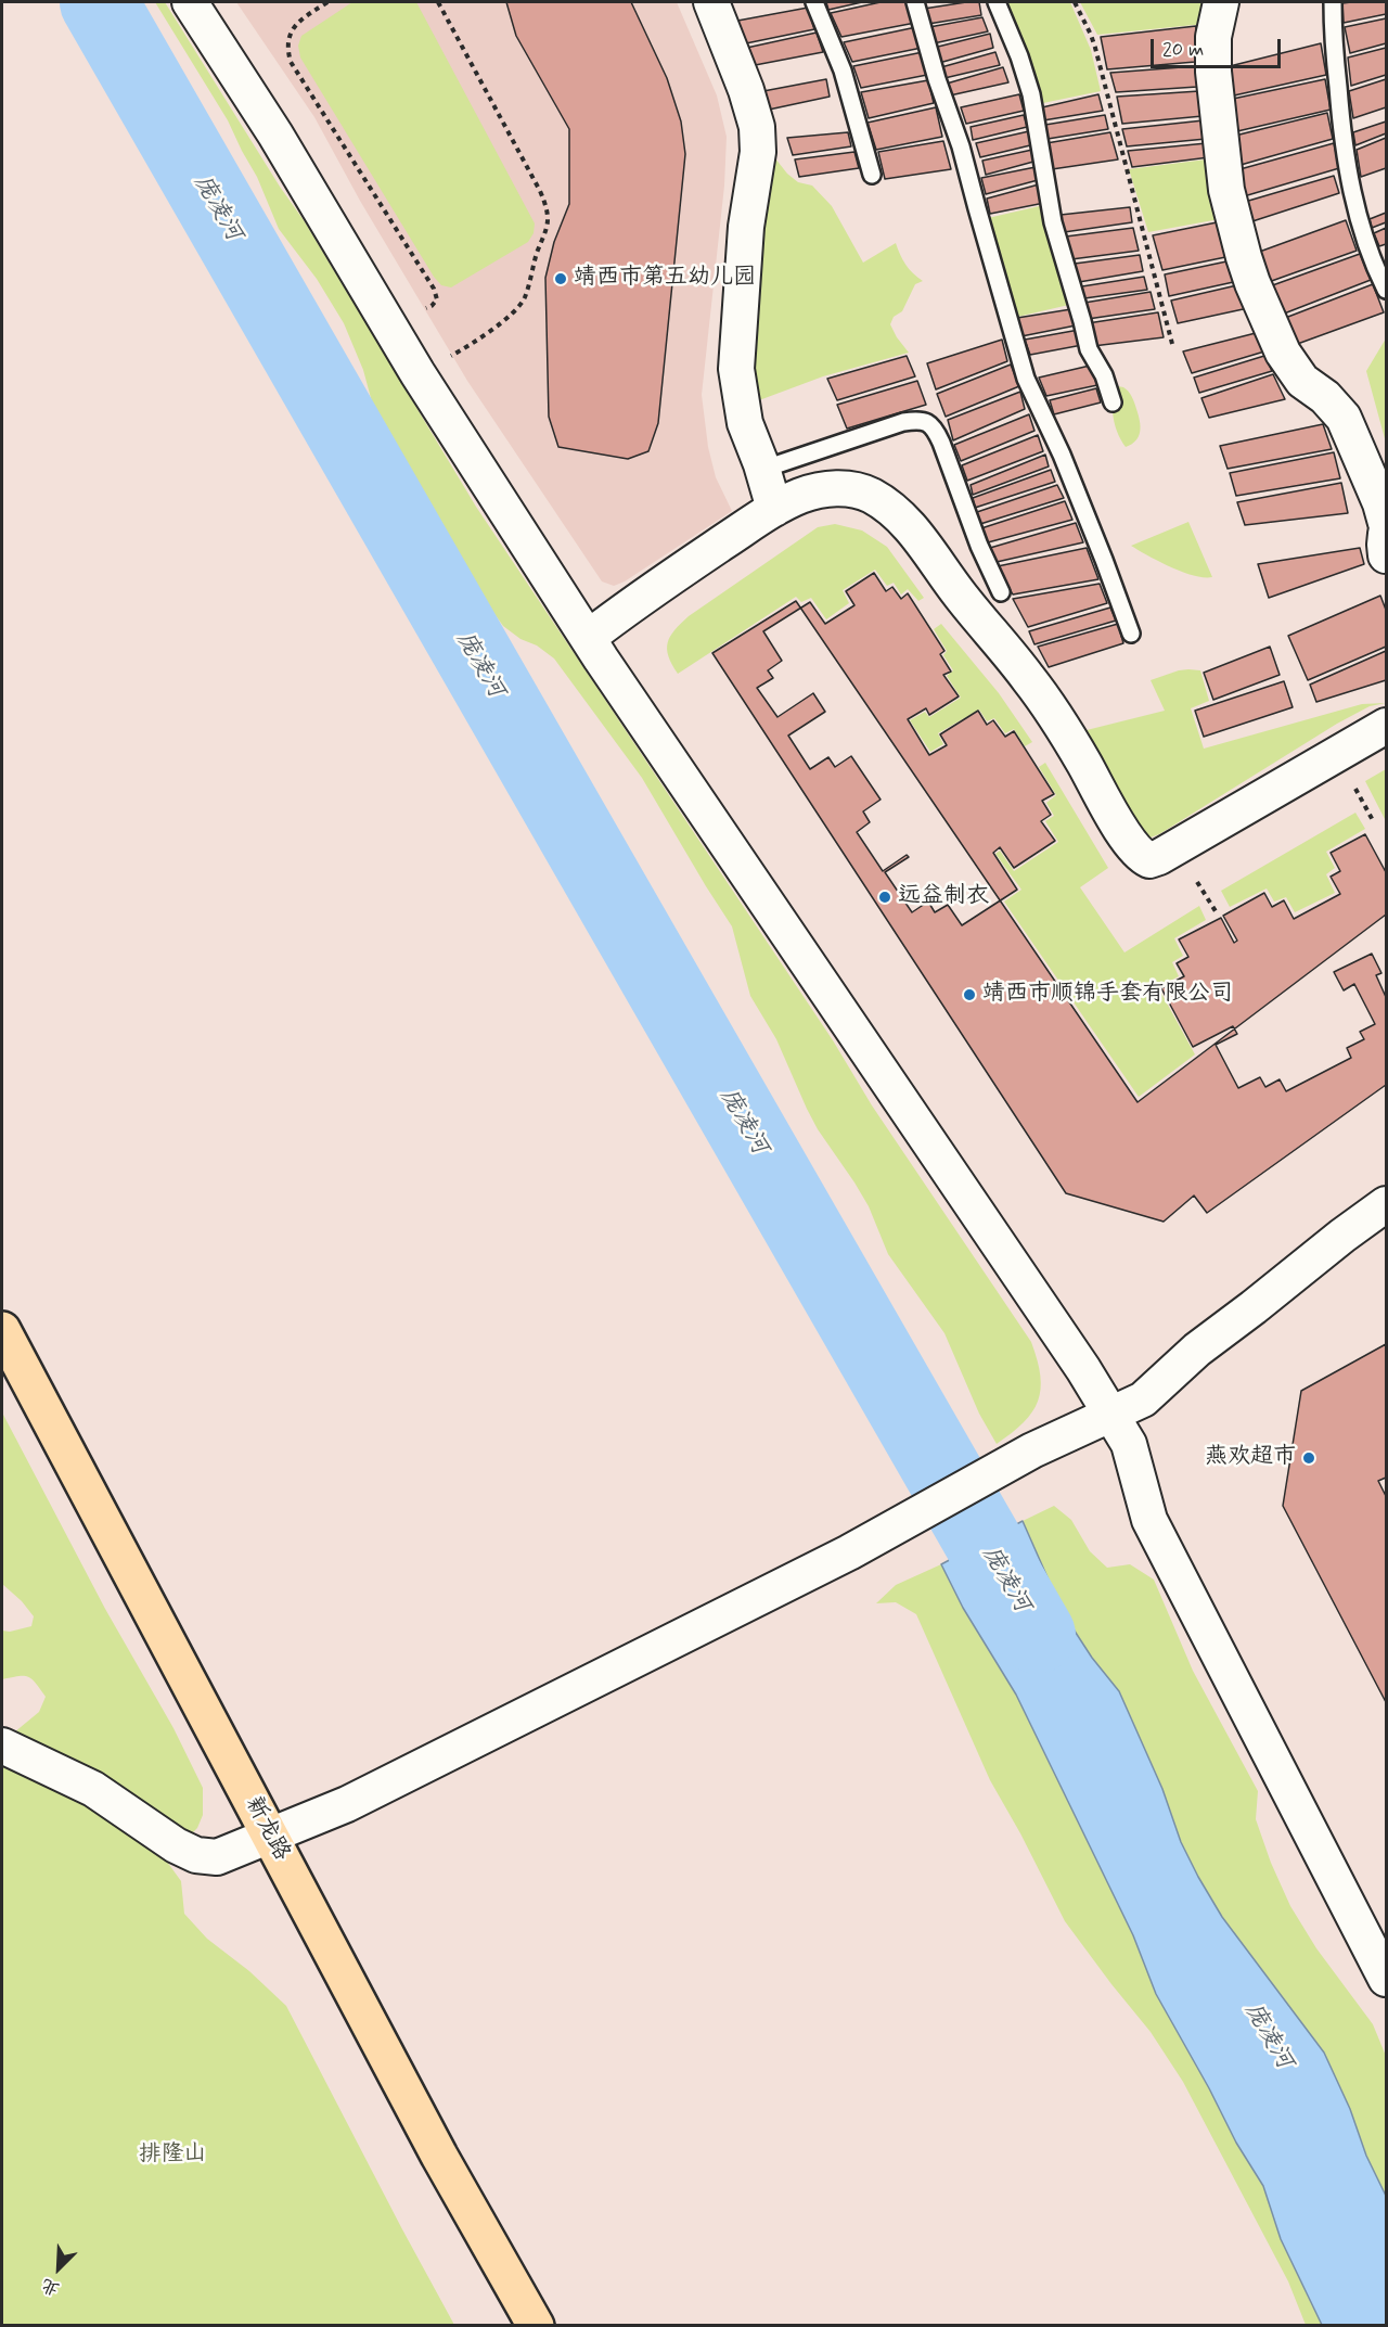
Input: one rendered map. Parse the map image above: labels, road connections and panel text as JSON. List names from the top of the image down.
{
  "streets": {
    "main road": ["新龙路"]
  },
  "water": ["庞凌河"],
  "parks": ["排隆山"],
  "places": [
    "靖西市第五幼儿园",
    "远益制衣",
    "靖西市顺锦手套有限公司",
    "燕欢超市"
  ],
  "scale_bar": "20 m",
  "north": "bottom left"
}
